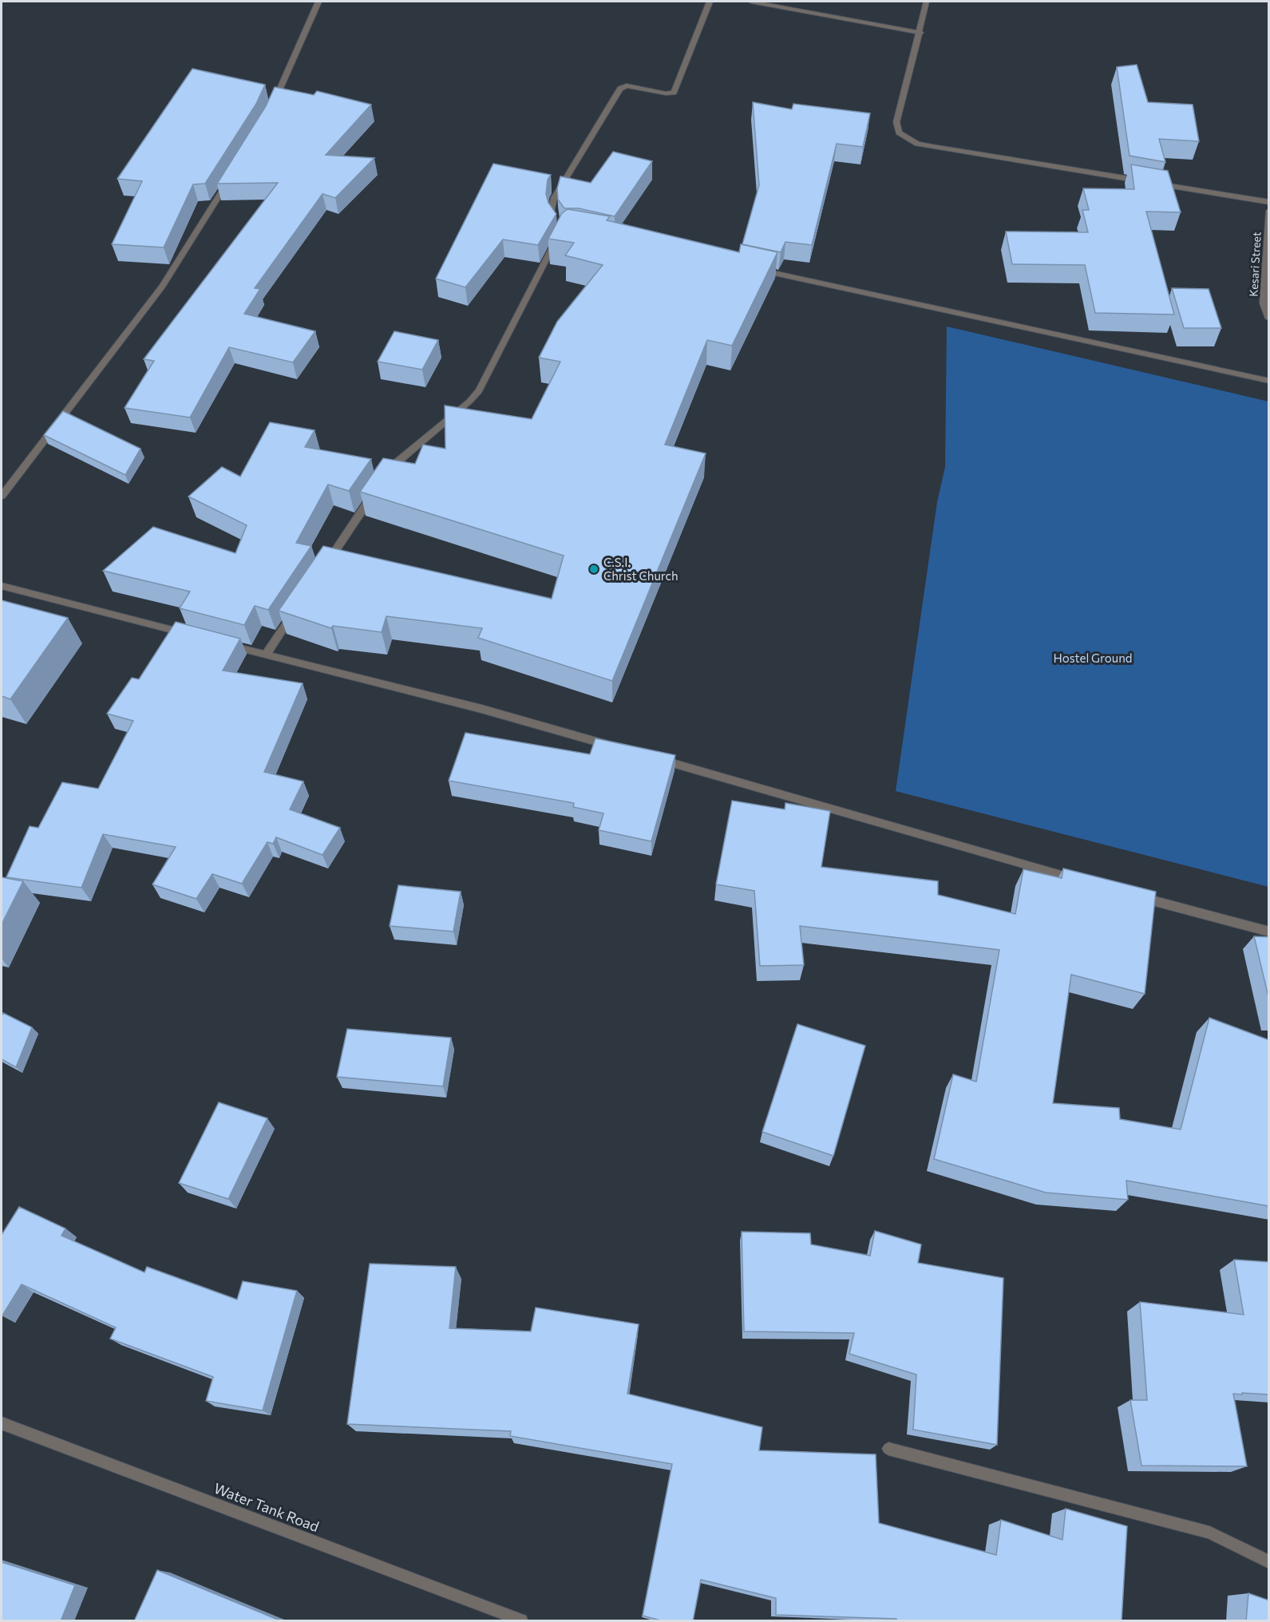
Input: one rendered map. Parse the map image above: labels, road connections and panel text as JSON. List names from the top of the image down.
{
  "streets": {
    "street": ["Kesari Street", "Water Tank Road"]
  },
  "parks": ["Hostel Ground"],
  "places": ["C.S.I. Christ Church"]
}
